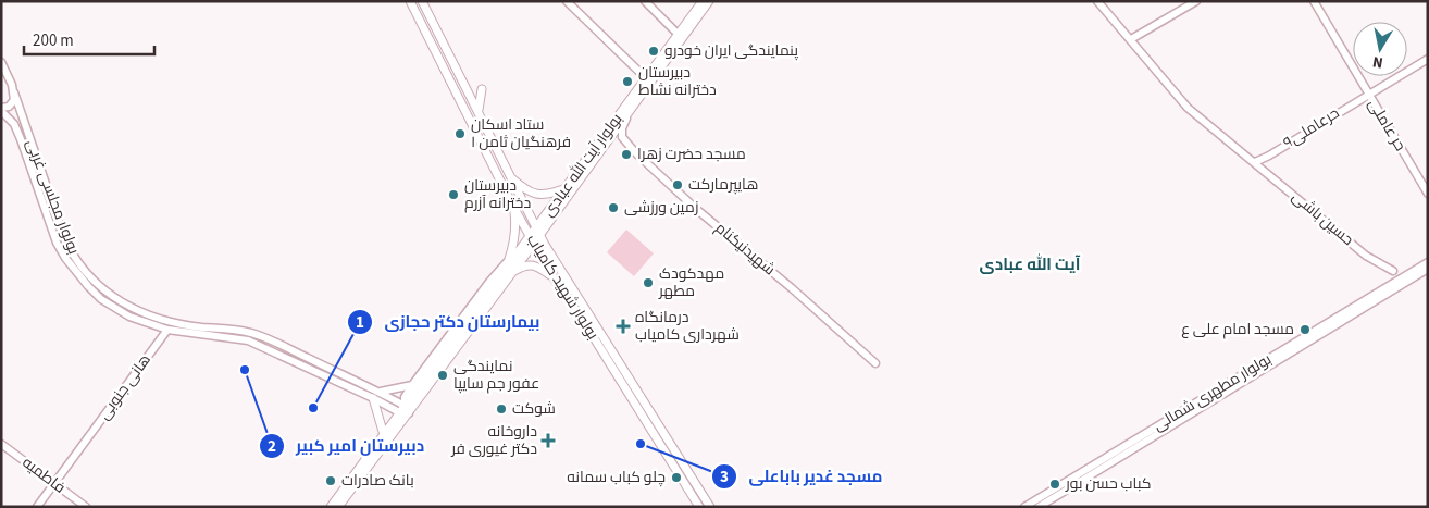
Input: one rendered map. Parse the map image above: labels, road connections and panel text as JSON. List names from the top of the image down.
{
  "streets": {
    "main road": [
      "حر عاملی",
      "حرعاملی۹",
      "بولوار آیت الله عبادی",
      "بولوار مجلسی غربی",
      "حسین باشی",
      "شهیدنیکنام",
      "بولوار شهید کامیاب",
      "هانی جنوبی",
      "بولوار مطهری شمالی",
      "فاطمیه"
    ]
  },
  "crossings": [
    ["حر عاملی", "حرعاملی۹"],
    ["حرعاملی۹", "حسین باشی"],
    ["بولوار آیت الله عبادی", "بولوار مجلسی غربی"],
    ["بولوار آیت الله عبادی", "بولوار شهید کامیاب"],
    ["بولوار مجلسی غربی", "هانی جنوبی"],
    ["هانی جنوبی", "فاطمیه"]
  ],
  "districts": ["آیت الله عبادی"],
  "places": {
    "other": [
      "پنمایندگی ایران خودرو",
      "دبیرستان دخترانه نشاط",
      "ستاد اسکان فرهنگیان ثامن ۱",
      "مسجد حضرت زهرا",
      "هایپرمارکت",
      "دبیرستان دخترانه آزرم",
      "زمین ورزشی",
      "مهدکودک مطهر",
      "مسجد امام علی ع",
      "دبیرستان امیر کبیر",
      "نمایندگی عفور جم سایپا",
      "بیمارستان دکتر حجازی",
      "شوكت",
      "مسجد غدیر باباعلی",
      "چلو کباب سمانه",
      "بانک صادرات",
      "كباب حسن بور"
    ],
    "health": ["درمانگاه شهرداری کامیاب", "داروخانه دکتر غیوری فر"]
  },
  "scale_bar": "200 m",
  "north": "bottom"
}
